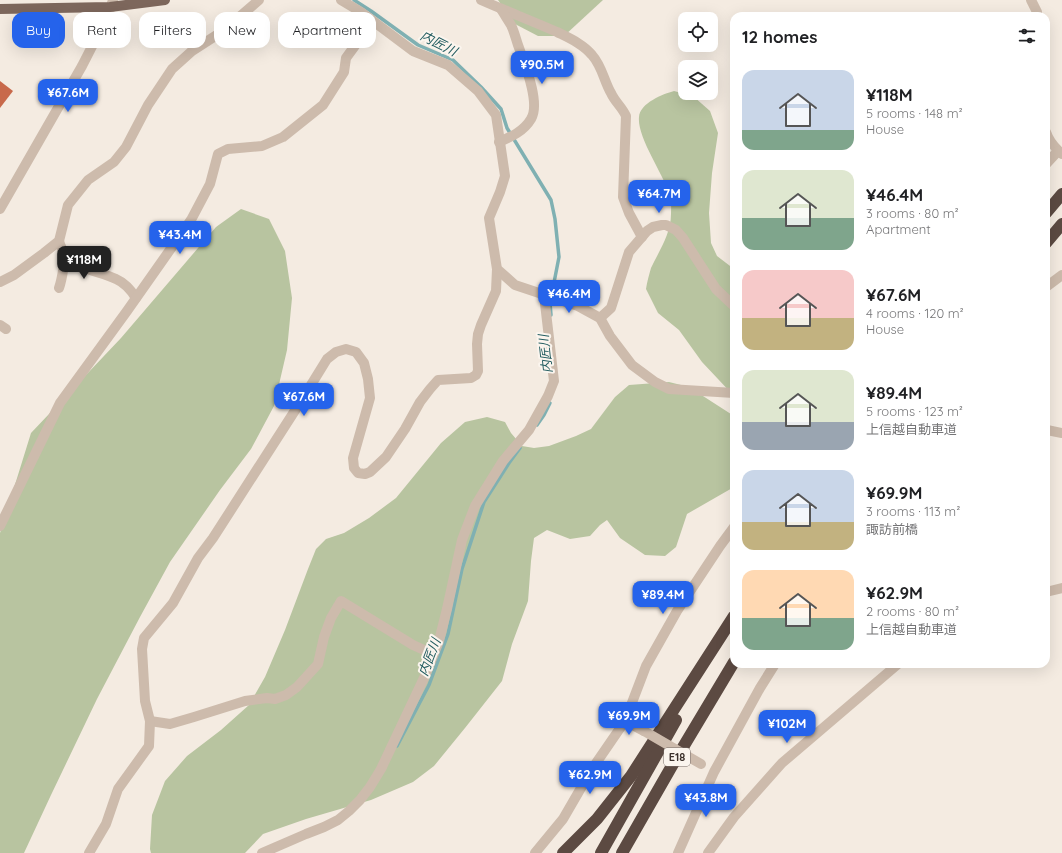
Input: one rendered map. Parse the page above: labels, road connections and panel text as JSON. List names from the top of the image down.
{
  "streets": {
    "highway": ["E18"]
  },
  "water": ["内匠川"],
  "page": {
    "chip": [
      "Buy",
      "Rent",
      "Filters",
      "New",
      "Apartment"
    ],
    "heading": "12 homes",
    "price": [
      "¥90.5M",
      "¥67.6M",
      "¥64.7M",
      "¥43.4M",
      "¥118M",
      "¥46.4M",
      "¥67.6M",
      "¥89.4M",
      "¥69.9M",
      "¥102M",
      "¥62.9M",
      "¥43.8M"
    ],
    "list": [
      {
        "name": "¥118M",
        "note": "5 rooms · 148 m² · House"
      },
      {
        "name": "¥46.4M",
        "note": "3 rooms · 80 m² · Apartment"
      },
      {
        "name": "¥67.6M",
        "note": "4 rooms · 120 m² · House"
      },
      {
        "name": "¥89.4M",
        "note": "5 rooms · 123 m² · 上信越自動車道"
      },
      {
        "name": "¥69.9M",
        "note": "3 rooms · 113 m² · 諏訪前橋"
      },
      {
        "name": "¥62.9M",
        "note": "2 rooms · 80 m² · 上信越自動車道"
      }
    ]
  }
}
